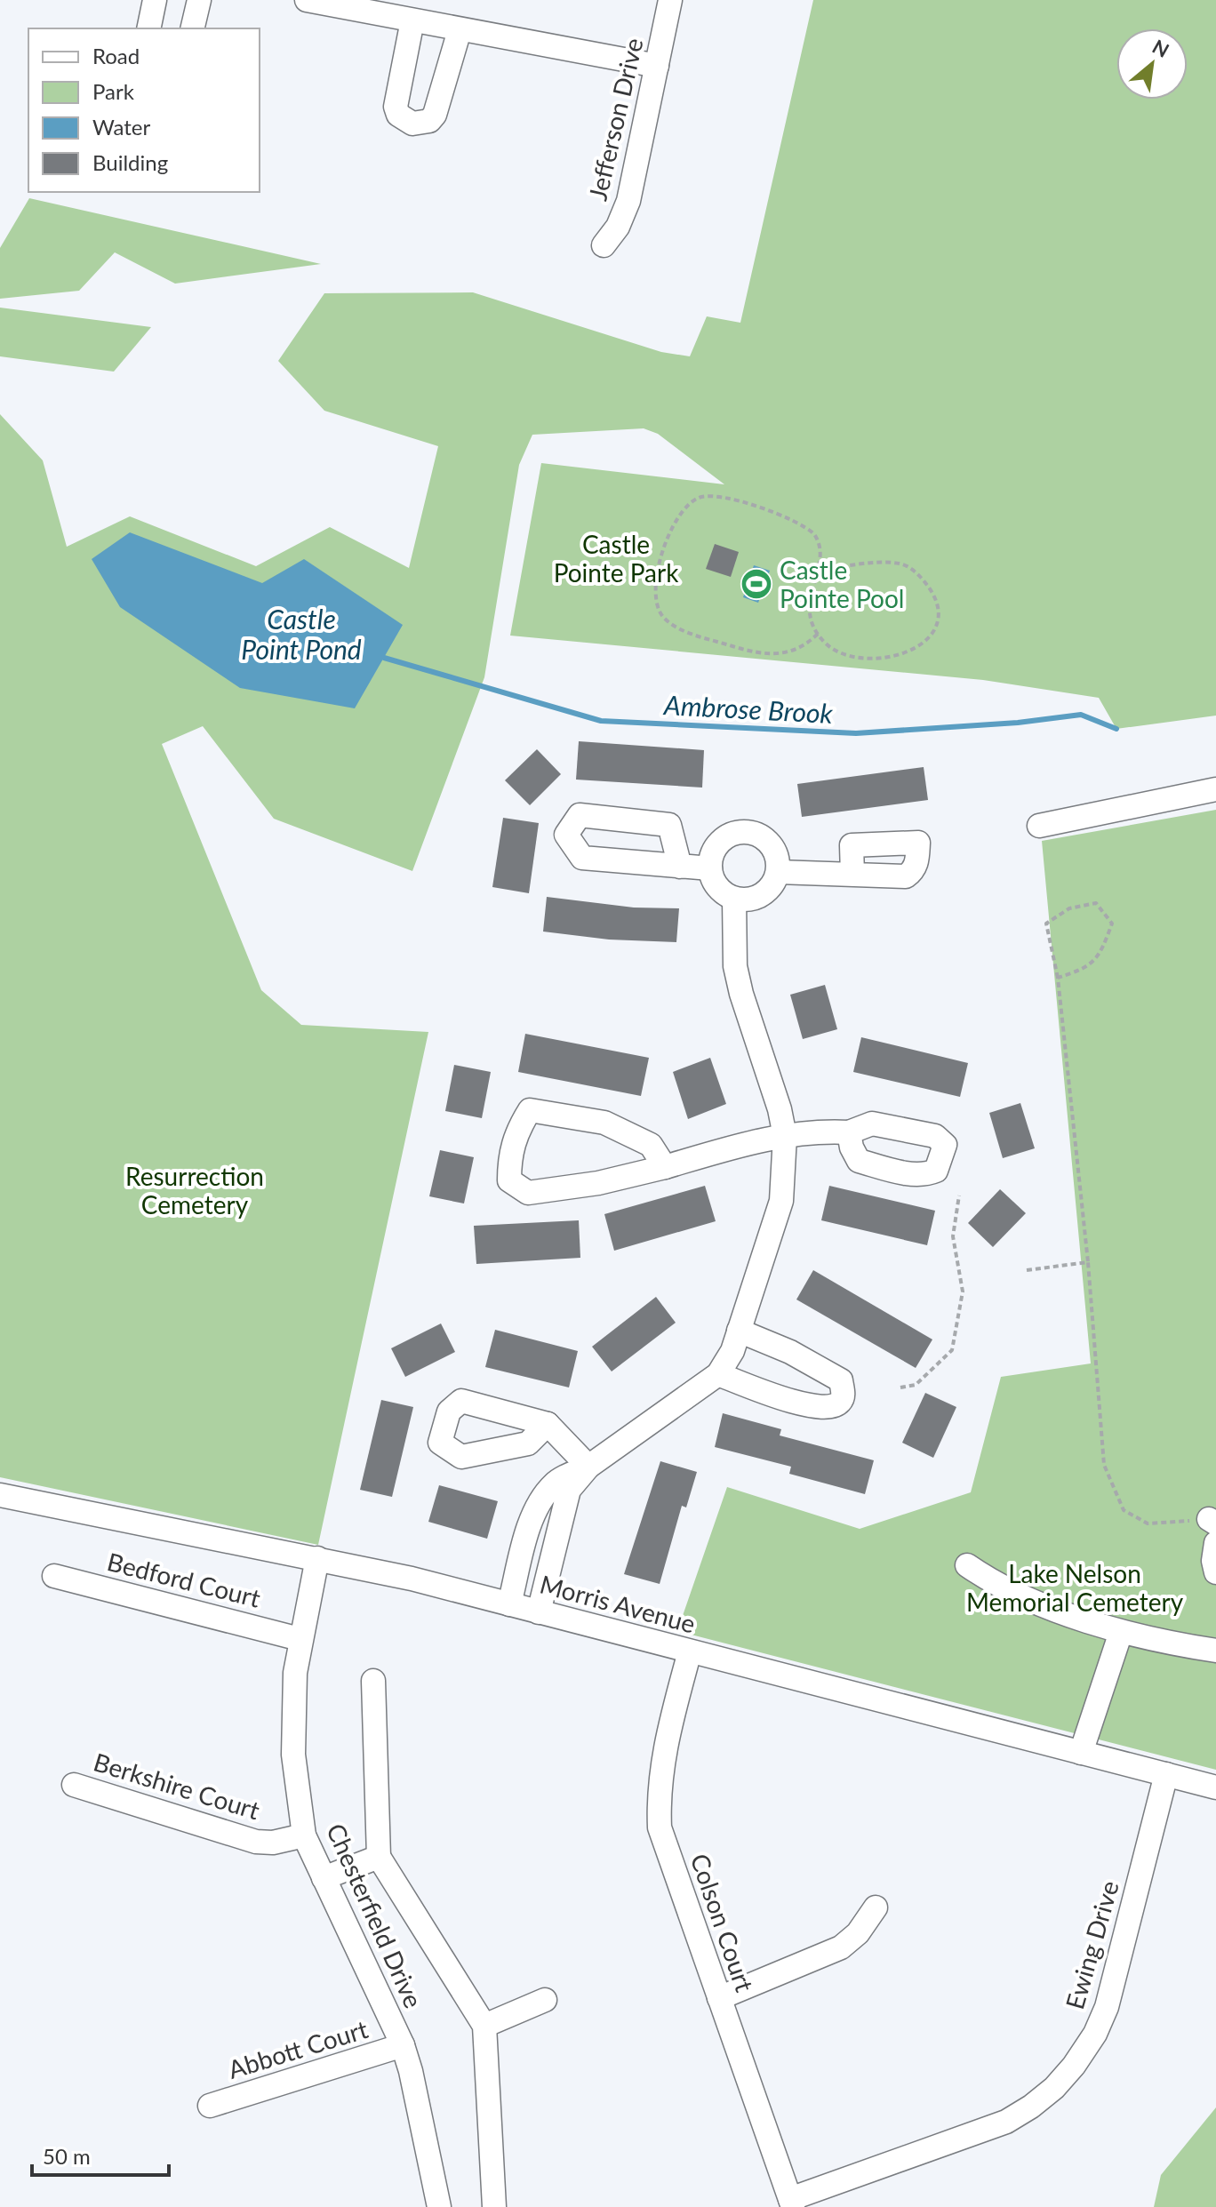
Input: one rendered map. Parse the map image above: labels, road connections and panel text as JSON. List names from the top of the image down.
{
  "streets": {
    "street": [
      "Jefferson Drive",
      "Bedford Court",
      "Morris Avenue",
      "Berkshire Court",
      "Chesterfield Drive",
      "Colson Court",
      "Ewing Drive",
      "Abbott Court"
    ]
  },
  "crossings": [
    ["Bedford Court", "Chesterfield Drive"],
    ["Morris Avenue", "Chesterfield Drive"],
    ["Morris Avenue", "Colson Court"],
    ["Morris Avenue", "Ewing Drive"],
    ["Berkshire Court", "Chesterfield Drive"],
    ["Chesterfield Drive", "Abbott Court"],
    ["Colson Court", "Ewing Drive"]
  ],
  "water": ["Castle Point Pond", "Ambrose Brook"],
  "parks": ["Castle Pointe Park", "Resurrection Cemetery", "Lake Nelson Memorial Cemetery"],
  "places": {
    "sports": ["Castle Pointe Pool"]
  },
  "legend": [
    "Road",
    "Park",
    "Water",
    "Building"
  ],
  "scale_bar": "50 m",
  "north": "top right"
}
